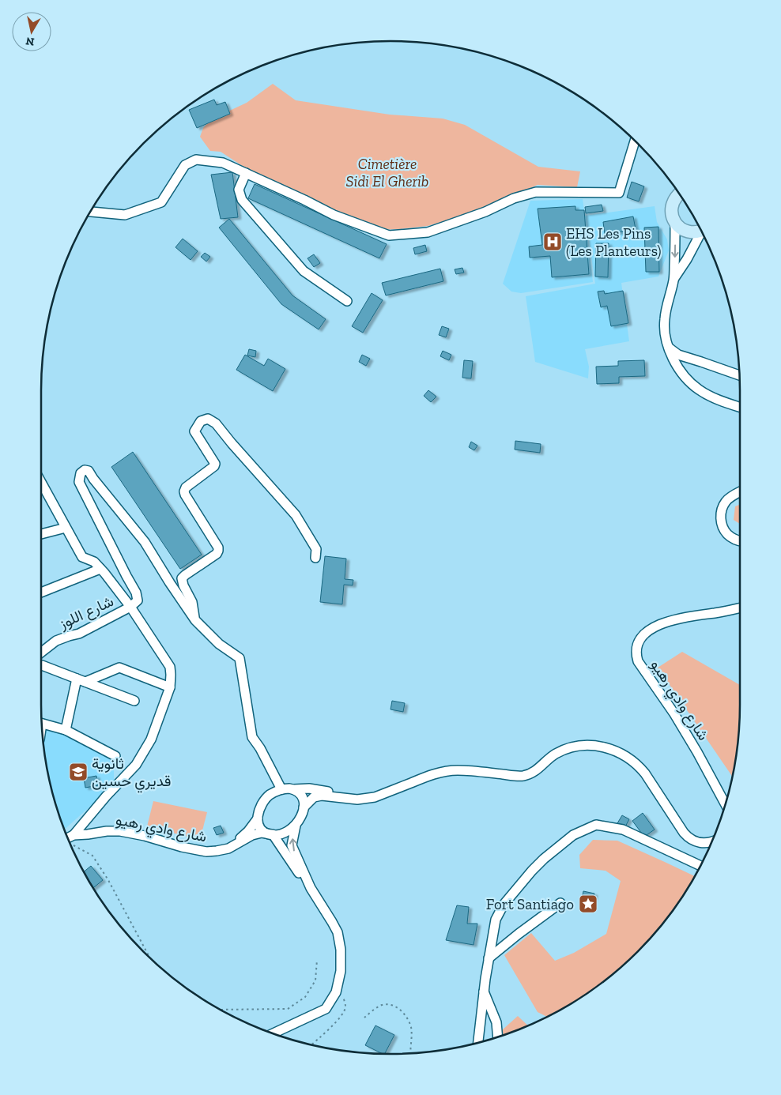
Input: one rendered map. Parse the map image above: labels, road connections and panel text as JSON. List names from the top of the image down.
{
  "streets": {
    "street": ["شارع اللوز", "شارع وادي رهيو"]
  },
  "parks": ["Cimetière Sidi El Gherib"],
  "places": {
    "hospital": ["EHS Les Pins (Les Planteurs)"],
    "school or university": ["ثانوية قديري حسين"],
    "place": ["Fort Santiago"]
  },
  "north": "bottom"
}
